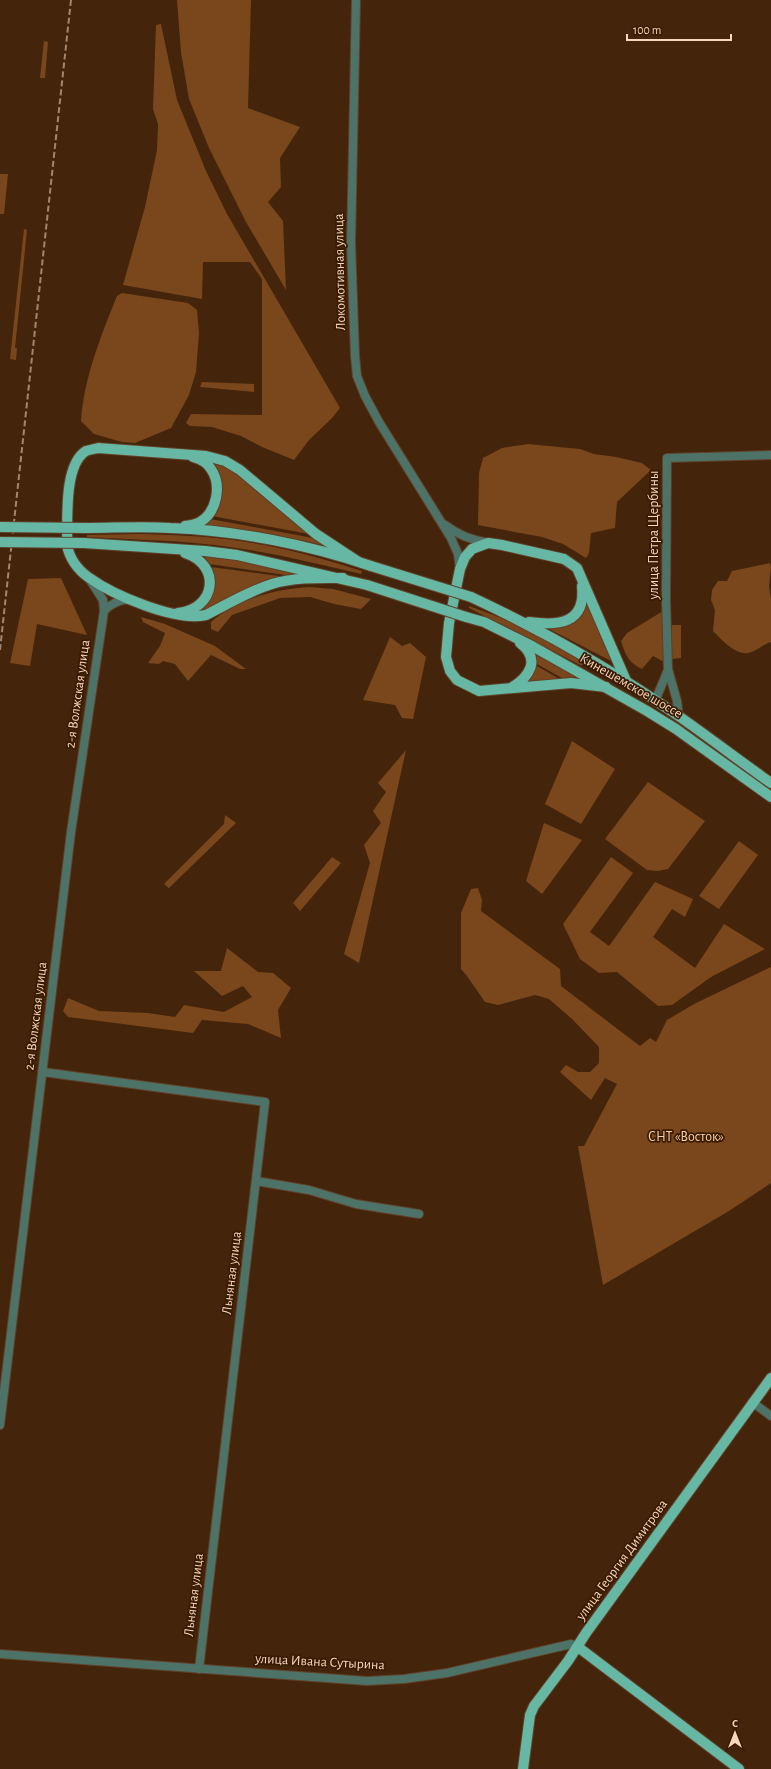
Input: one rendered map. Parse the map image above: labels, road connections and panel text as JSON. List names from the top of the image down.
{
  "streets": {
    "main road": ["Кинешемское шоссе", "улица Георгия Димитрова"],
    "street": [
      "Локомотивная улица",
      "улица Петра Щербины",
      "2-я Волжская улица",
      "Льняная улица",
      "улица Ивана Сутырина"
    ]
  },
  "crossings": [
    ["улица Петра Щербины", "Кинешемское шоссе"],
    ["2-я Волжская улица", "Льняная улица"],
    ["Льняная улица", "улица Ивана Сутырина"],
    ["улица Георгия Димитрова", "улица Ивана Сутырина"]
  ],
  "parks": ["СНТ «Восток»"],
  "scale_bar": "100 m",
  "north": "top"
}
